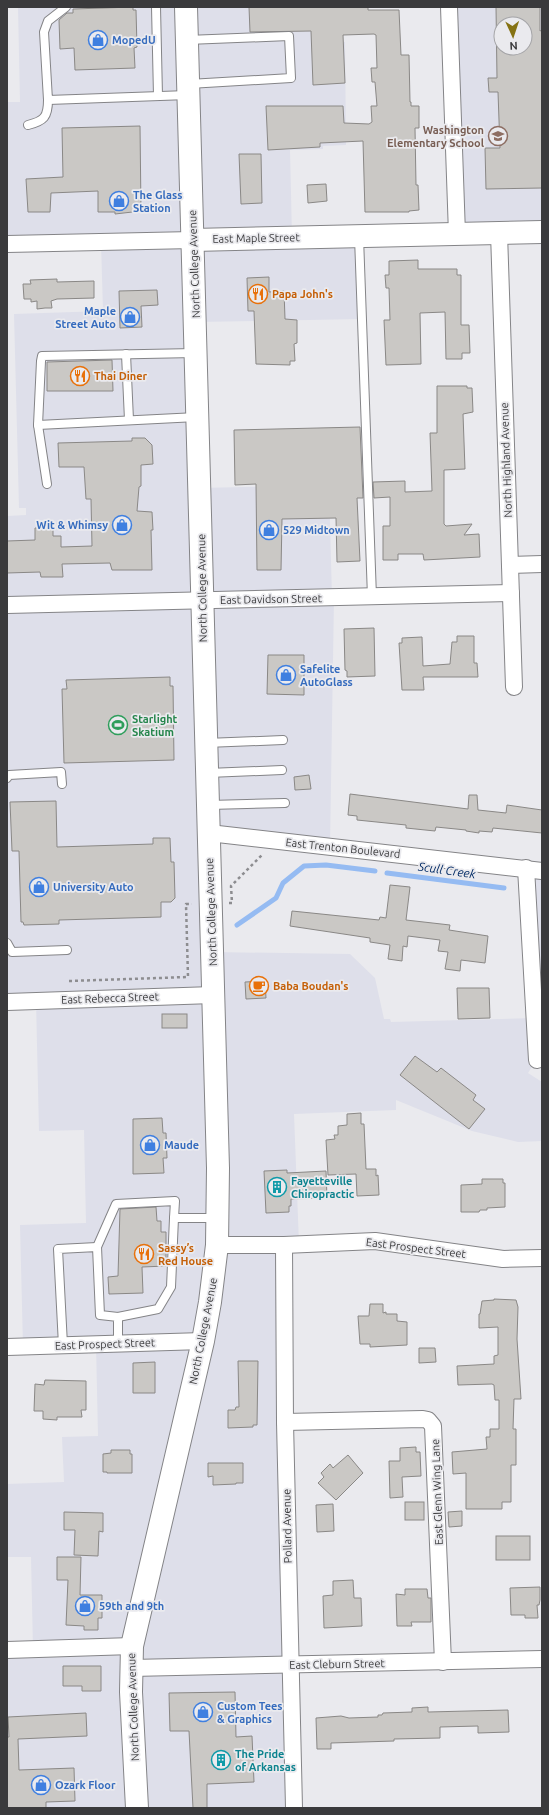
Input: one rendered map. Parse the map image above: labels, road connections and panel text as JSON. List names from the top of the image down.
{
  "streets": {
    "main road": ["East Maple Street", "North College Avenue"],
    "street": [
      "North Highland Avenue",
      "East Davidson Street",
      "East Trenton Boulevard",
      "East Rebecca Street",
      "East Prospect Street",
      "East Glenn Wing Lane",
      "Pollard Avenue",
      "East Cleburn Street"
    ]
  },
  "crossings": [
    ["East Maple Street", "North College Avenue"],
    ["East Maple Street", "North Highland Avenue"],
    ["North College Avenue", "East Davidson Street"],
    ["North College Avenue", "East Trenton Boulevard"],
    ["North College Avenue", "East Rebecca Street"],
    ["North College Avenue", "East Prospect Street"],
    ["North College Avenue", "East Cleburn Street"],
    ["North Highland Avenue", "East Davidson Street"],
    ["East Prospect Street", "Pollard Avenue"],
    ["East Glenn Wing Lane", "Pollard Avenue"],
    ["East Glenn Wing Lane", "East Cleburn Street"],
    ["Pollard Avenue", "East Cleburn Street"]
  ],
  "water": ["Scull Creek"],
  "places": {
    "shop": [
      "MopedU",
      "The Glass Station",
      "Maple Street Auto",
      "Wit & Whimsy",
      "529 Midtown",
      "Safelite AutoGlass",
      "University Auto",
      "Maude",
      "59th and 9th",
      "Custom Tees & Graphics",
      "Ozark Floor"
    ],
    "school or university": ["Washington Elementary School"],
    "restaurant": ["Papa John's", "Thai Diner", "Sassy’s Red House"],
    "sports": ["Starlight Skatium"],
    "cafe": ["Baba Boudan's"],
    "building": ["Fayetteville Chiropractic", "The Pride of Arkansas"]
  },
  "north": "bottom"
}
